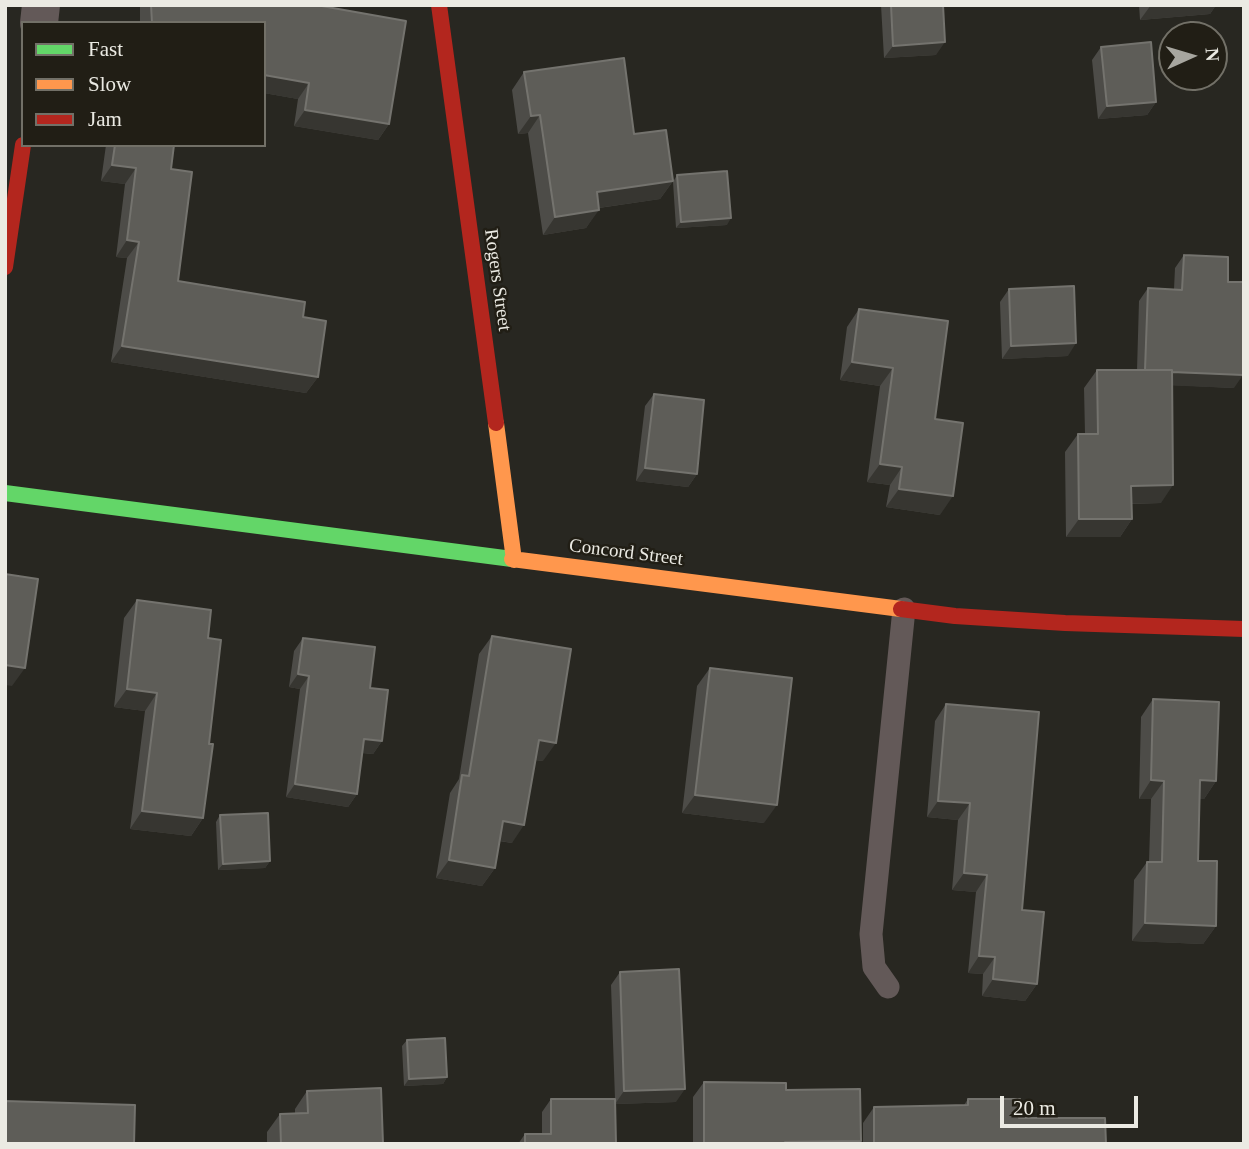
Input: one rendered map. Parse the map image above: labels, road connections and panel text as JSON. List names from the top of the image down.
{
  "streets": {
    "main road": ["Rogers Street", "Concord Street"]
  },
  "crossings": [
    ["Rogers Street", "Concord Street"]
  ],
  "legend": ["Fast", "Slow", "Jam"],
  "scale_bar": "20 m",
  "north": "right"
}
